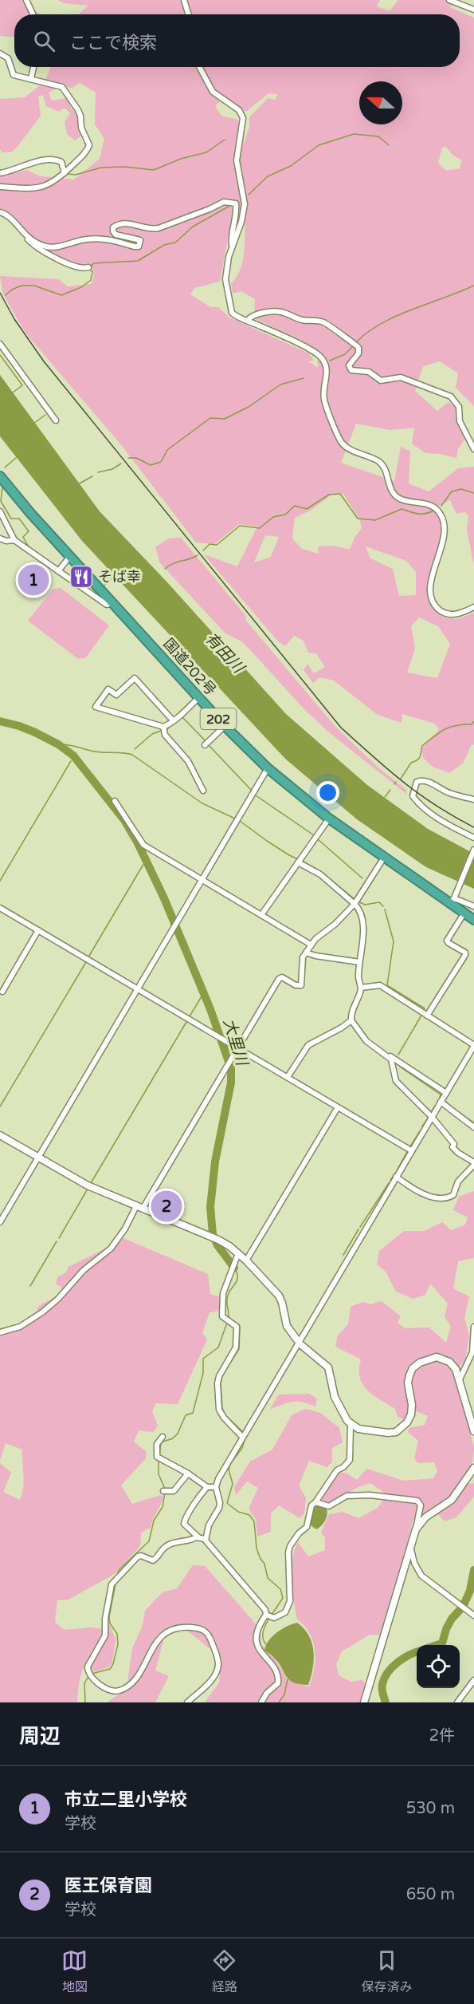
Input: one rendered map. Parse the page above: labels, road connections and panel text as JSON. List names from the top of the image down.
{
  "streets": {
    "highway": ["国道202号", "202"]
  },
  "water": ["有田川", "大里川"],
  "places": {
    "restaurant": ["そば幸"]
  },
  "north": "left",
  "page": {
    "search": "ここで検索",
    "pins": ["1", "2"],
    "heading": ["周辺", "2件"],
    "list": [
      {
        "mark": "1",
        "name": "市立二里小学校",
        "note": "学校",
        "value": "530 m"
      },
      {
        "mark": "2",
        "name": "医王保育園",
        "note": "学校",
        "value": "650 m"
      }
    ],
    "nav": ["地図", "経路", "保存済み"]
  }
}
